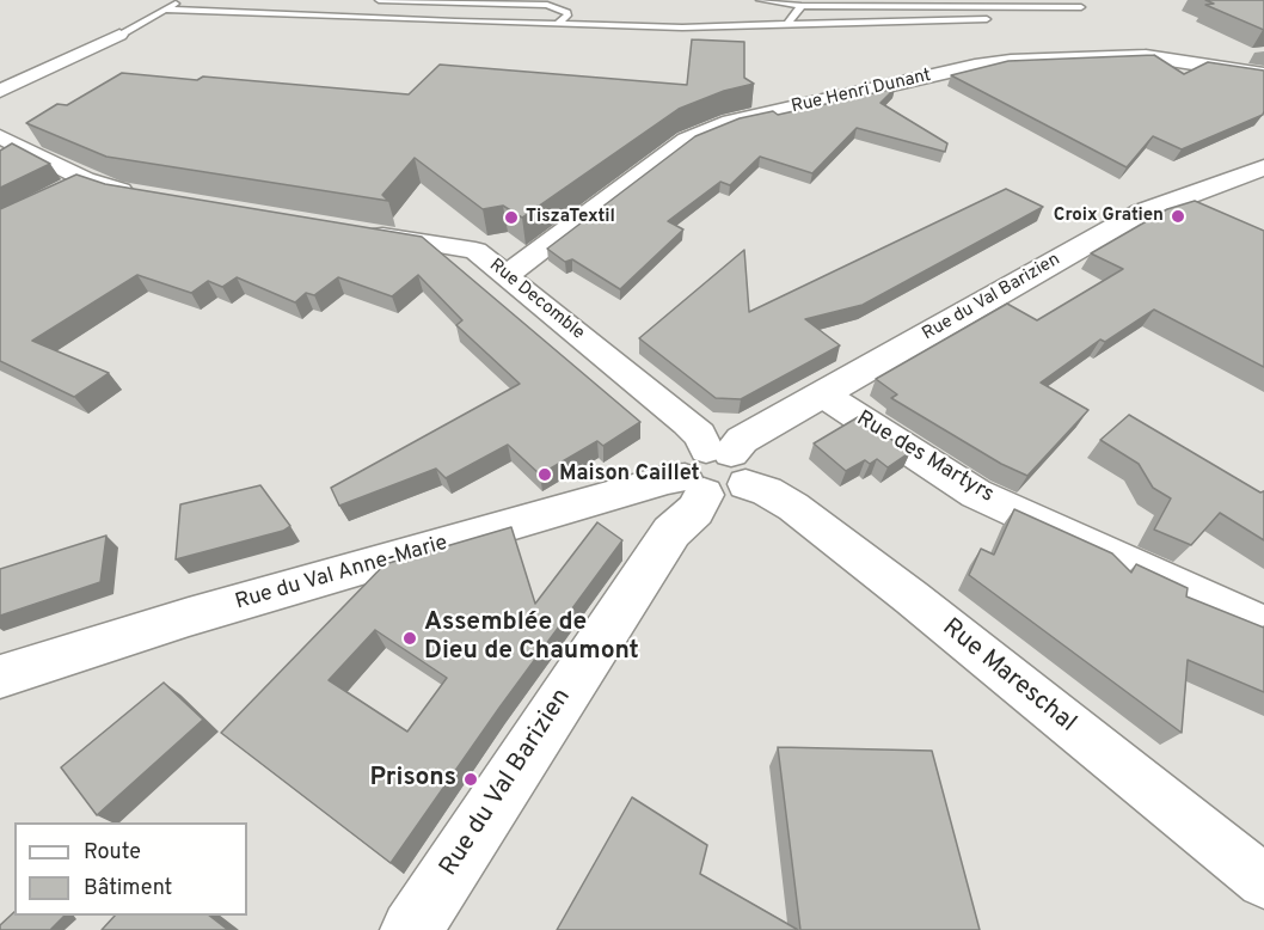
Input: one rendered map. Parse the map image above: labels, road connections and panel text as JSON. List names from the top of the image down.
{
  "streets": {
    "street": [
      "Rue Henri Dunant",
      "Rue du Val Barizien",
      "Rue Decomble",
      "Rue des Martyrs",
      "Rue du Val Anne-Marie",
      "Rue Mareschal"
    ]
  },
  "crossings": [
    ["Rue Henri Dunant", "Rue Decomble"],
    ["Rue du Val Barizien", "Rue Decomble"],
    ["Rue du Val Barizien", "Rue des Martyrs"],
    ["Rue du Val Barizien", "Rue du Val Anne-Marie"],
    ["Rue du Val Barizien", "Rue Mareschal"],
    ["Rue Decomble", "Rue du Val Anne-Marie"],
    ["Rue Decomble", "Rue Mareschal"],
    ["Rue du Val Anne-Marie", "Rue Mareschal"]
  ],
  "places": [
    "Croix Gratien",
    "TiszaTextil",
    "Maison Caillet",
    "Assemblée de Dieu de Chaumont",
    "Prisons"
  ],
  "legend": ["Route", "Bâtiment"]
}
